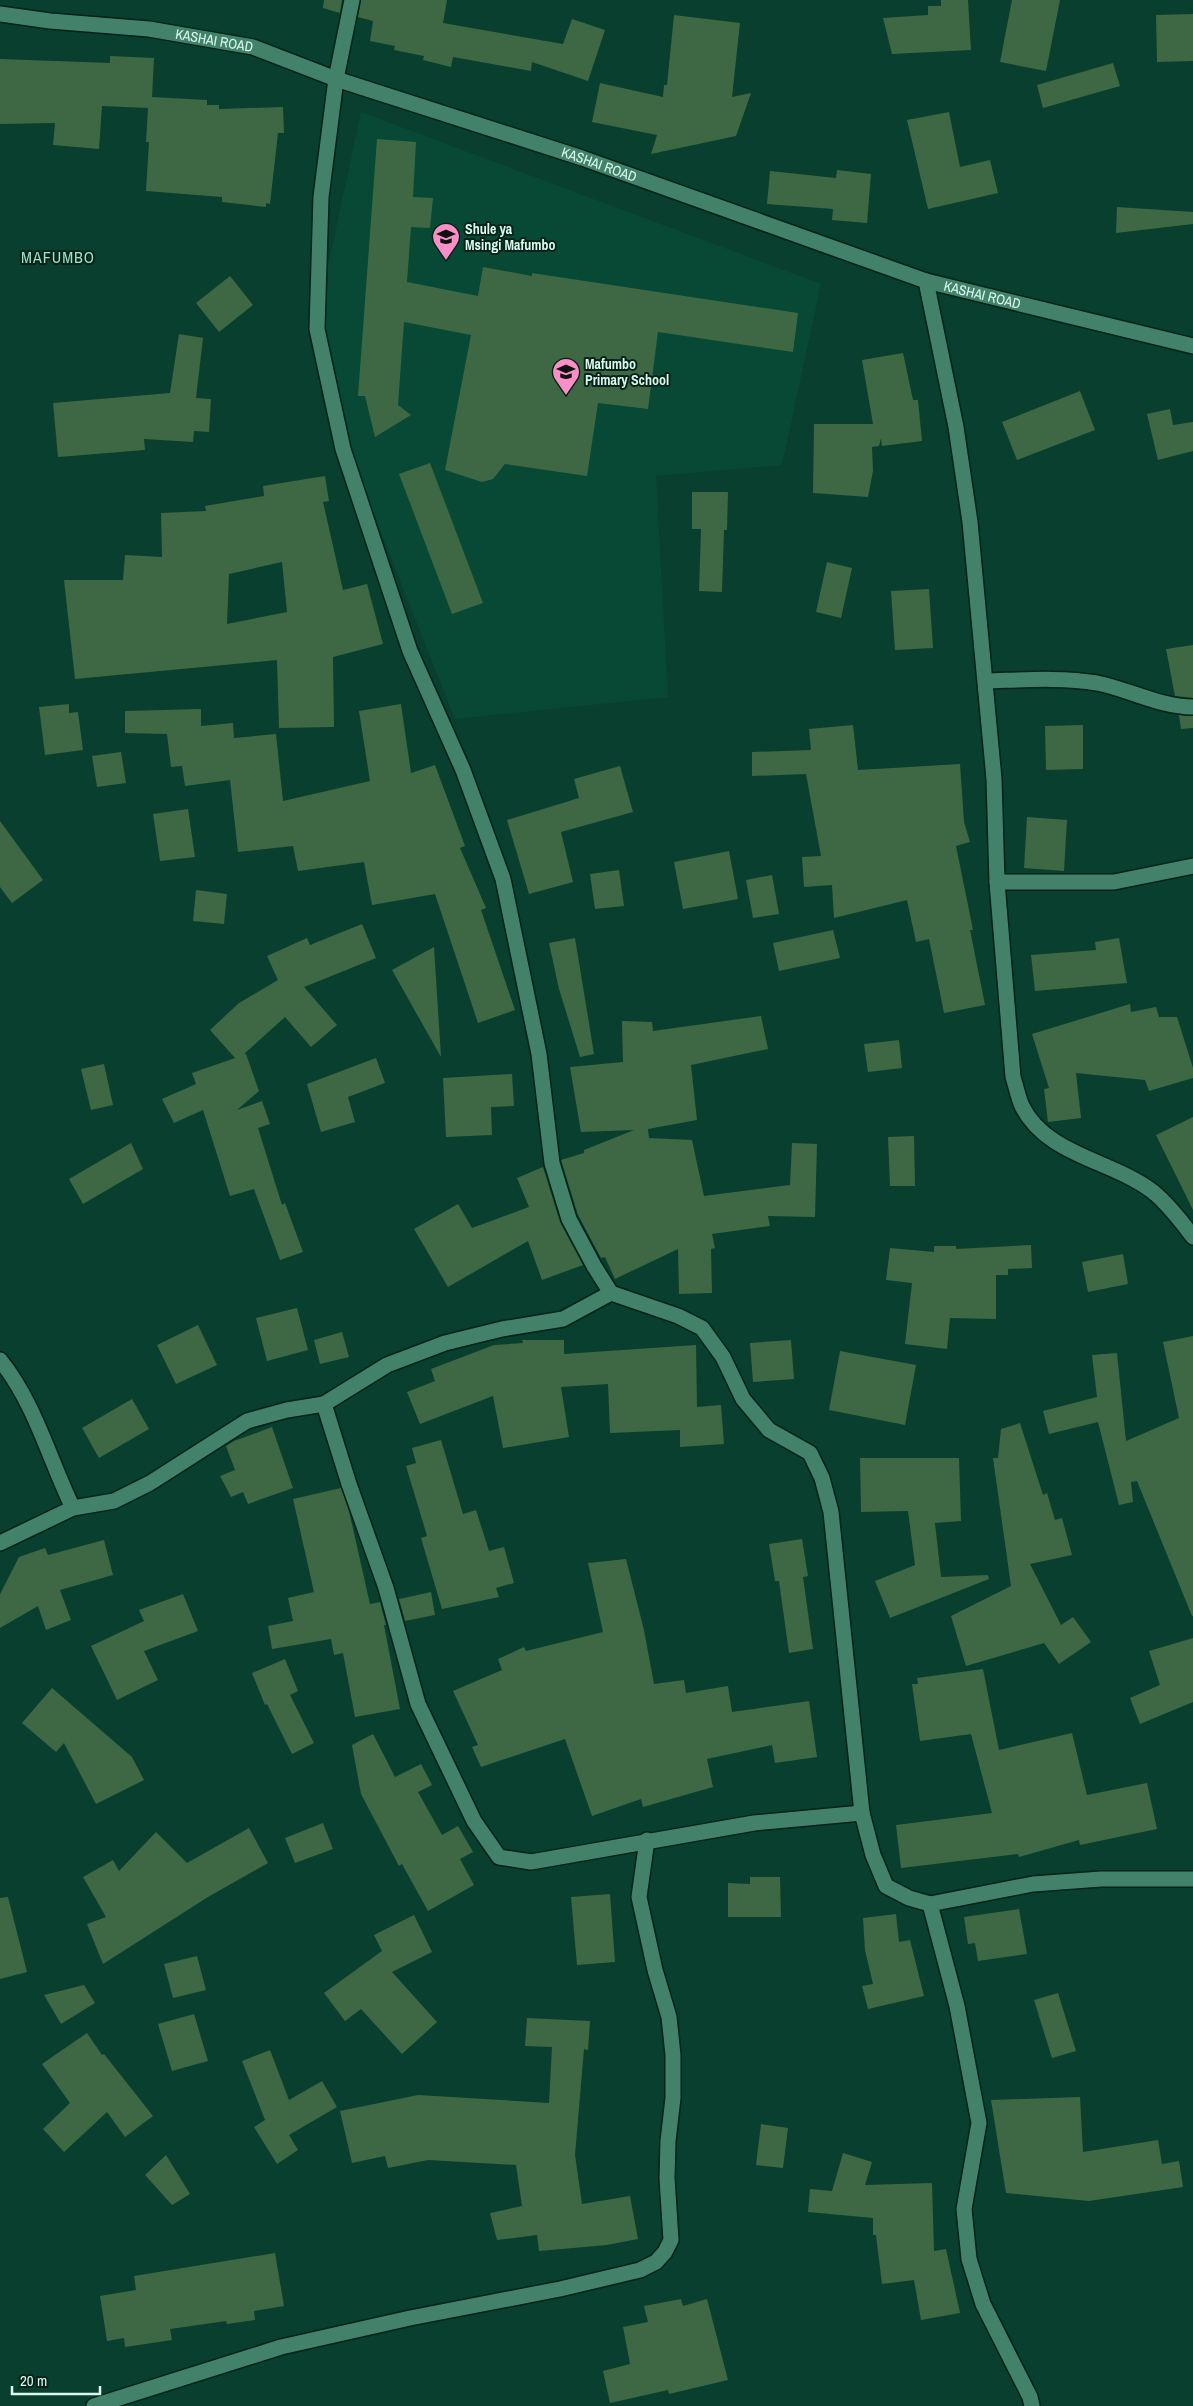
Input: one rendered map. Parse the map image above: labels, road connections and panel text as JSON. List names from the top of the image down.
{
  "streets": {
    "street": ["KASHAI ROAD"]
  },
  "districts": ["MAFUMBO"],
  "places": {
    "school or university": ["Shule ya Msingi Mafumbo", "Mafumbo Primary School"]
  },
  "scale_bar": "20 m"
}
